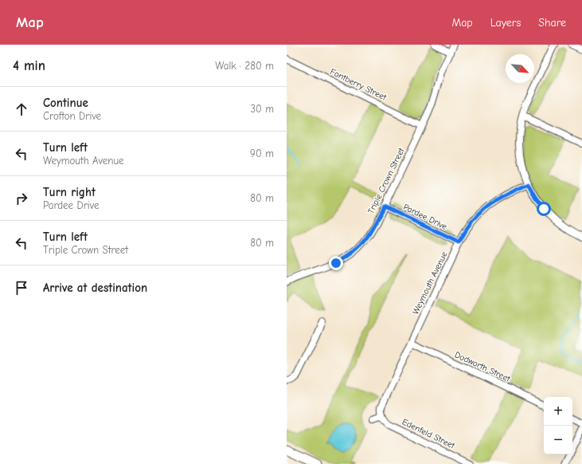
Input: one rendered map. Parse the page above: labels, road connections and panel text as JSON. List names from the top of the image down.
{
  "streets": {
    "street": [
      "Fontberry Street",
      "Triple Crown Street",
      "Pardee Drive",
      "Weymouth Avenue",
      "Dodworth Street",
      "Edenfeld Street"
    ]
  },
  "crossings": [
    ["Fontberry Street", "Triple Crown Street"],
    ["Triple Crown Street", "Pardee Drive"],
    ["Pardee Drive", "Weymouth Avenue"],
    ["Weymouth Avenue", "Dodworth Street"],
    ["Weymouth Avenue", "Edenfeld Street"]
  ],
  "north": "bottom right",
  "page": {
    "header": "Map",
    "nav": ["Map", "Layers", "Share"],
    "heading": ["4 min", "Walk · 280 m"],
    "list": [
      ["Continue", "Crofton Drive", "30 m"],
      ["Turn left", "Weymouth Avenue", "90 m"],
      ["Turn right", "Pardee Drive", "80 m"],
      ["Turn left", "Triple Crown Street", "80 m"],
      "Arrive at destination"
    ],
    "map_buttons": ["+", "−"]
  }
}
